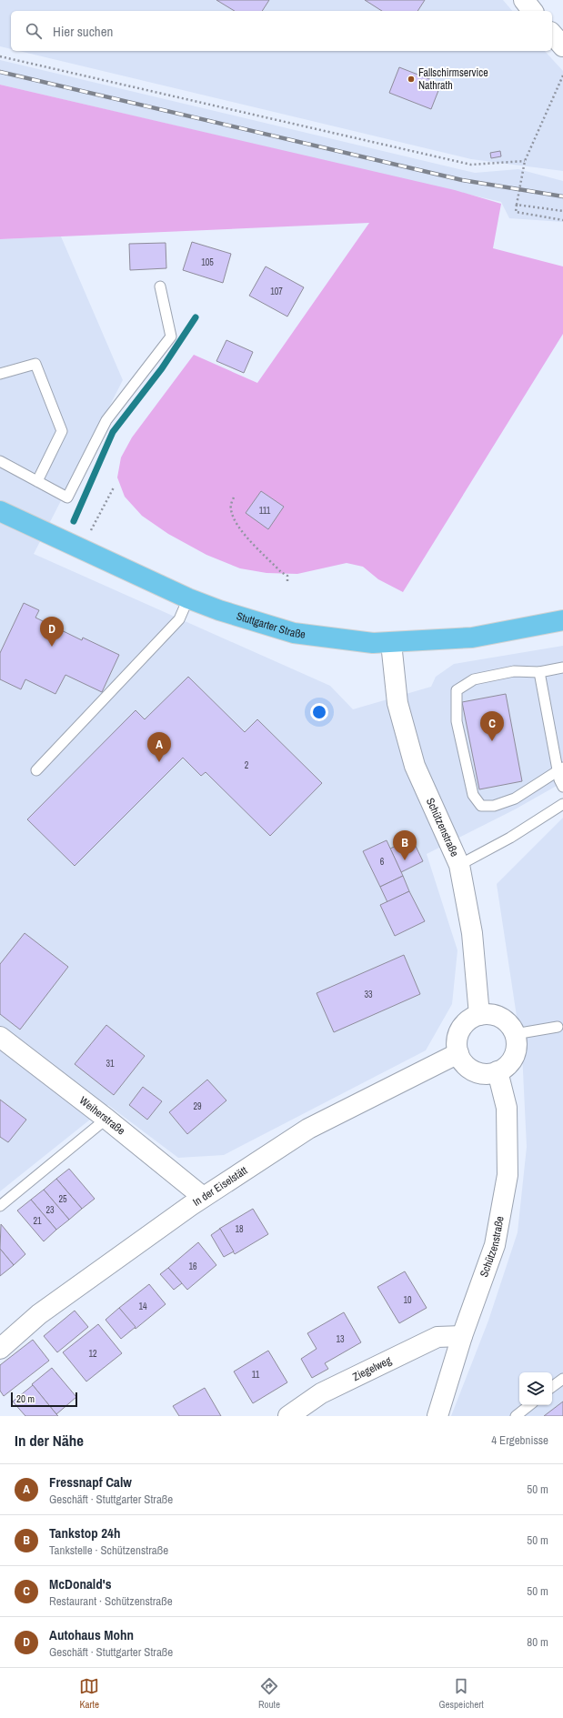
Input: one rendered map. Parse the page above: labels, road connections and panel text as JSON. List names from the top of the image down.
{
  "streets": {
    "main road": ["Stuttgarter Straße"],
    "street": [
      "Schützenstraße",
      "Weiherstraße",
      "In der Eiselstätt",
      "Ziegelweg"
    ]
  },
  "crossings": [
    ["Stuttgarter Straße", "Schützenstraße"],
    ["Schützenstraße", "In der Eiselstätt"],
    ["Schützenstraße", "Ziegelweg"],
    ["Weiherstraße", "In der Eiselstätt"]
  ],
  "places": ["Fallschirmservice Nathrath"],
  "house_numbers": [
    "105",
    "107",
    "111",
    "2",
    "6",
    "33",
    "31",
    "29",
    "25",
    "23",
    "21",
    "18",
    "16",
    "10",
    "14",
    "13",
    "12",
    "11"
  ],
  "scale_bar": "20 m",
  "page": {
    "search": "Hier suchen",
    "pins": [
      "D",
      "C",
      "A",
      "B"
    ],
    "scale": "20 m",
    "heading": ["In der Nähe", "4 Ergebnisse"],
    "list": [
      {
        "mark": "A",
        "name": "Fressnapf Calw",
        "note": "Geschäft · Stuttgarter Straße",
        "value": "50 m"
      },
      {
        "mark": "B",
        "name": "Tankstop 24h",
        "note": "Tankstelle · Schützenstraße",
        "value": "50 m"
      },
      {
        "mark": "C",
        "name": "McDonald's",
        "note": "Restaurant · Schützenstraße",
        "value": "50 m"
      },
      {
        "mark": "D",
        "name": "Autohaus Mohn",
        "note": "Geschäft · Stuttgarter Straße",
        "value": "80 m"
      }
    ],
    "nav": ["Karte", "Route", "Gespeichert"]
  }
}
